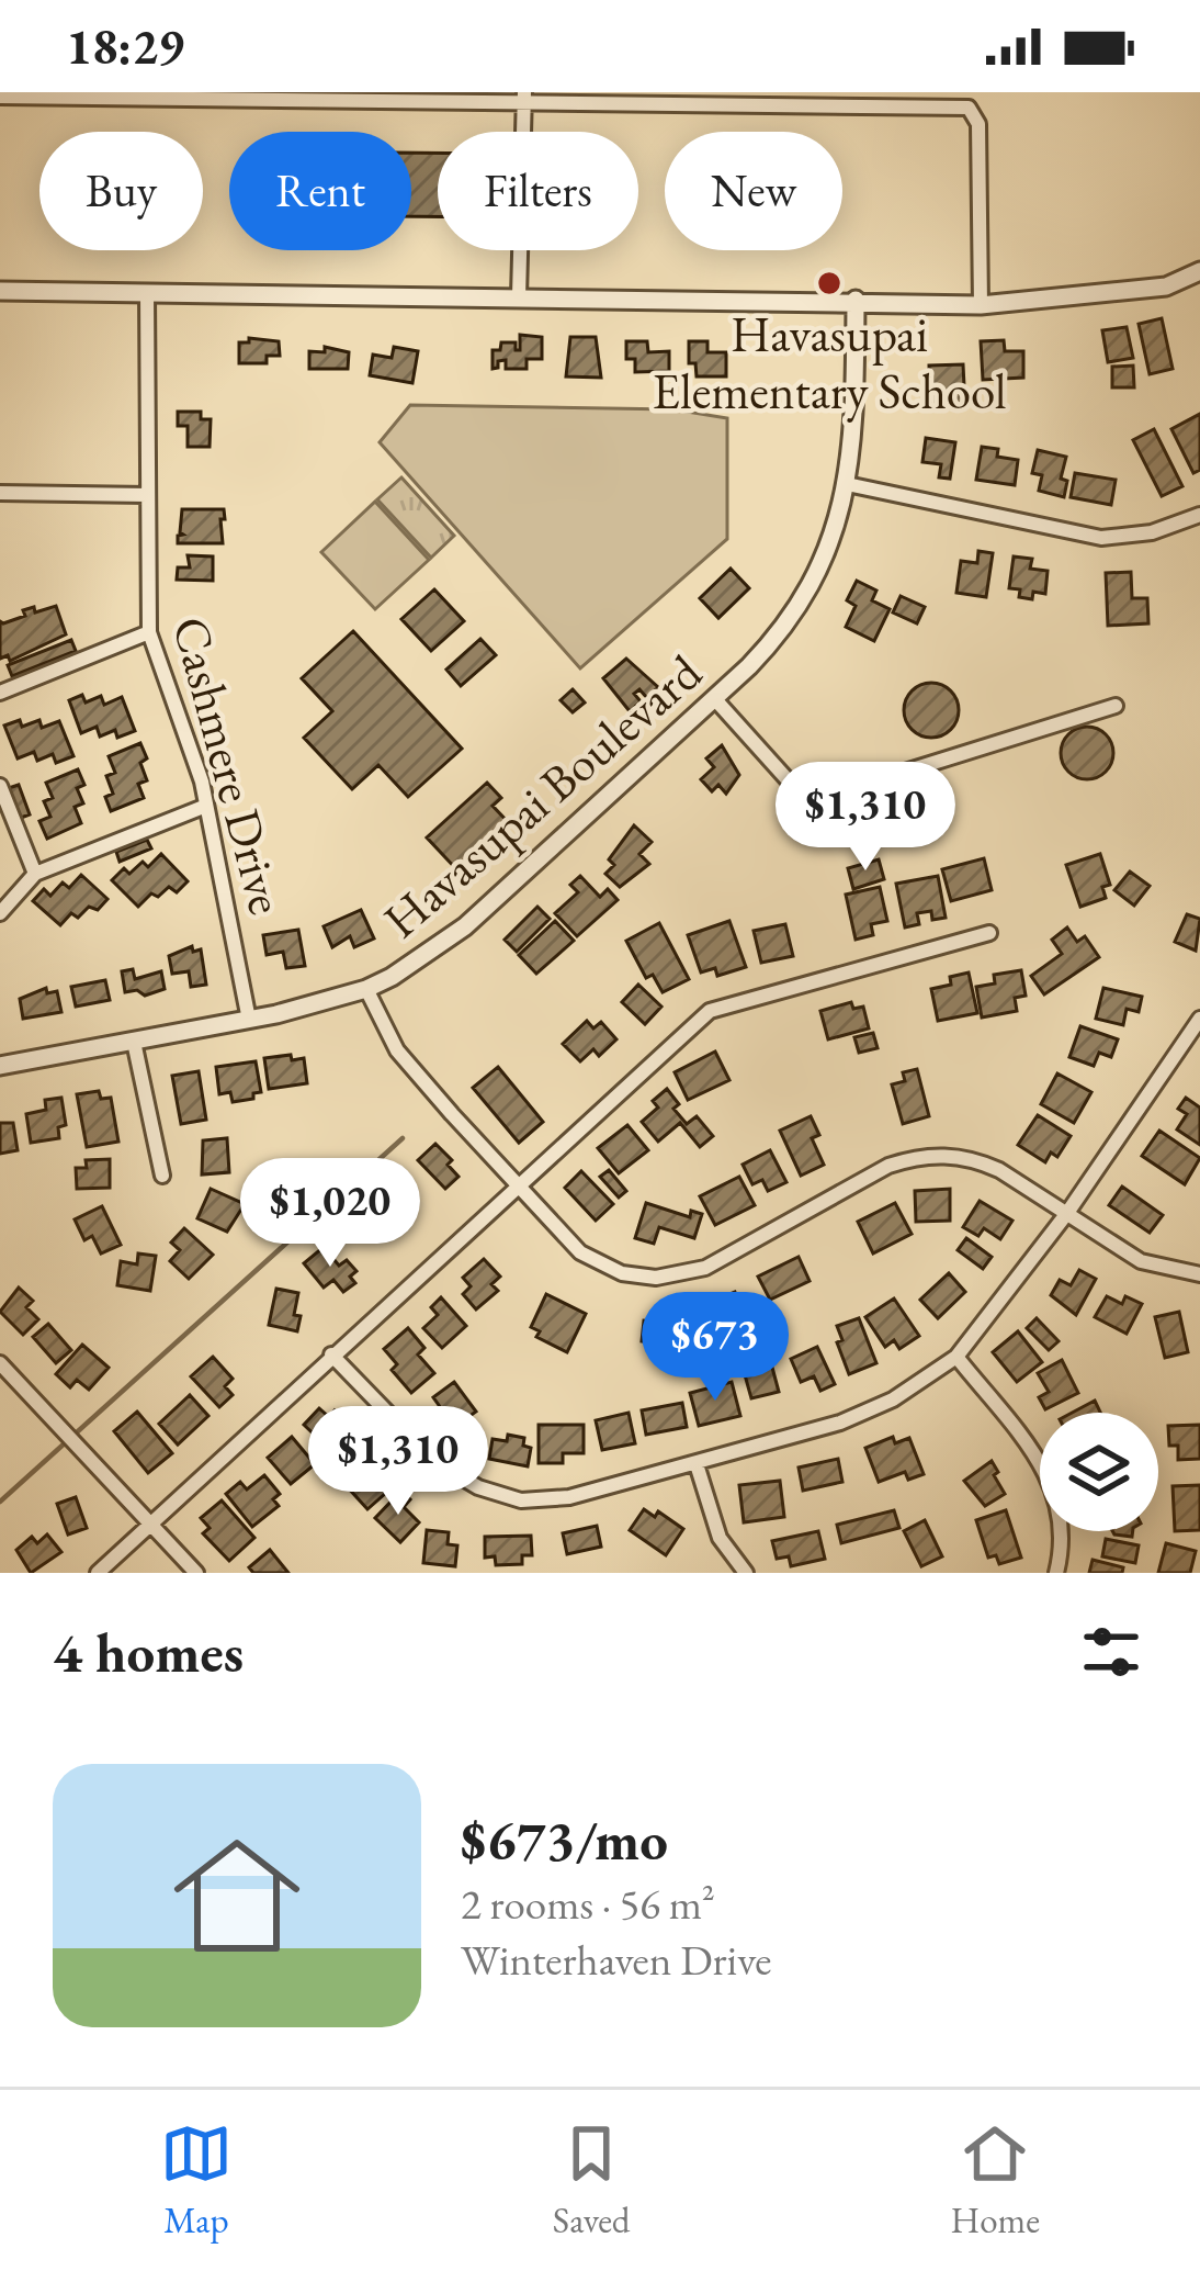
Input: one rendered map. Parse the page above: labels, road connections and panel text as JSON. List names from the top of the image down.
{
  "streets": {
    "street": ["Cashmere Drive", "Havasupai Boulevard"]
  },
  "crossings": [
    ["Cashmere Drive", "Havasupai Boulevard"]
  ],
  "places": ["Havasupai Elementary School"],
  "page": {
    "status": "18:29",
    "chip": [
      "Buy",
      "Rent",
      "Filters",
      "New"
    ],
    "price": [
      "$1,310",
      "$1,020",
      "$673",
      "$1,310"
    ],
    "heading": "4 homes",
    "list": [
      {
        "name": "$673/mo",
        "note": "2 rooms · 56 m² · Winterhaven Drive"
      }
    ],
    "tabs": ["Map", "Saved", "Home"]
  }
}
